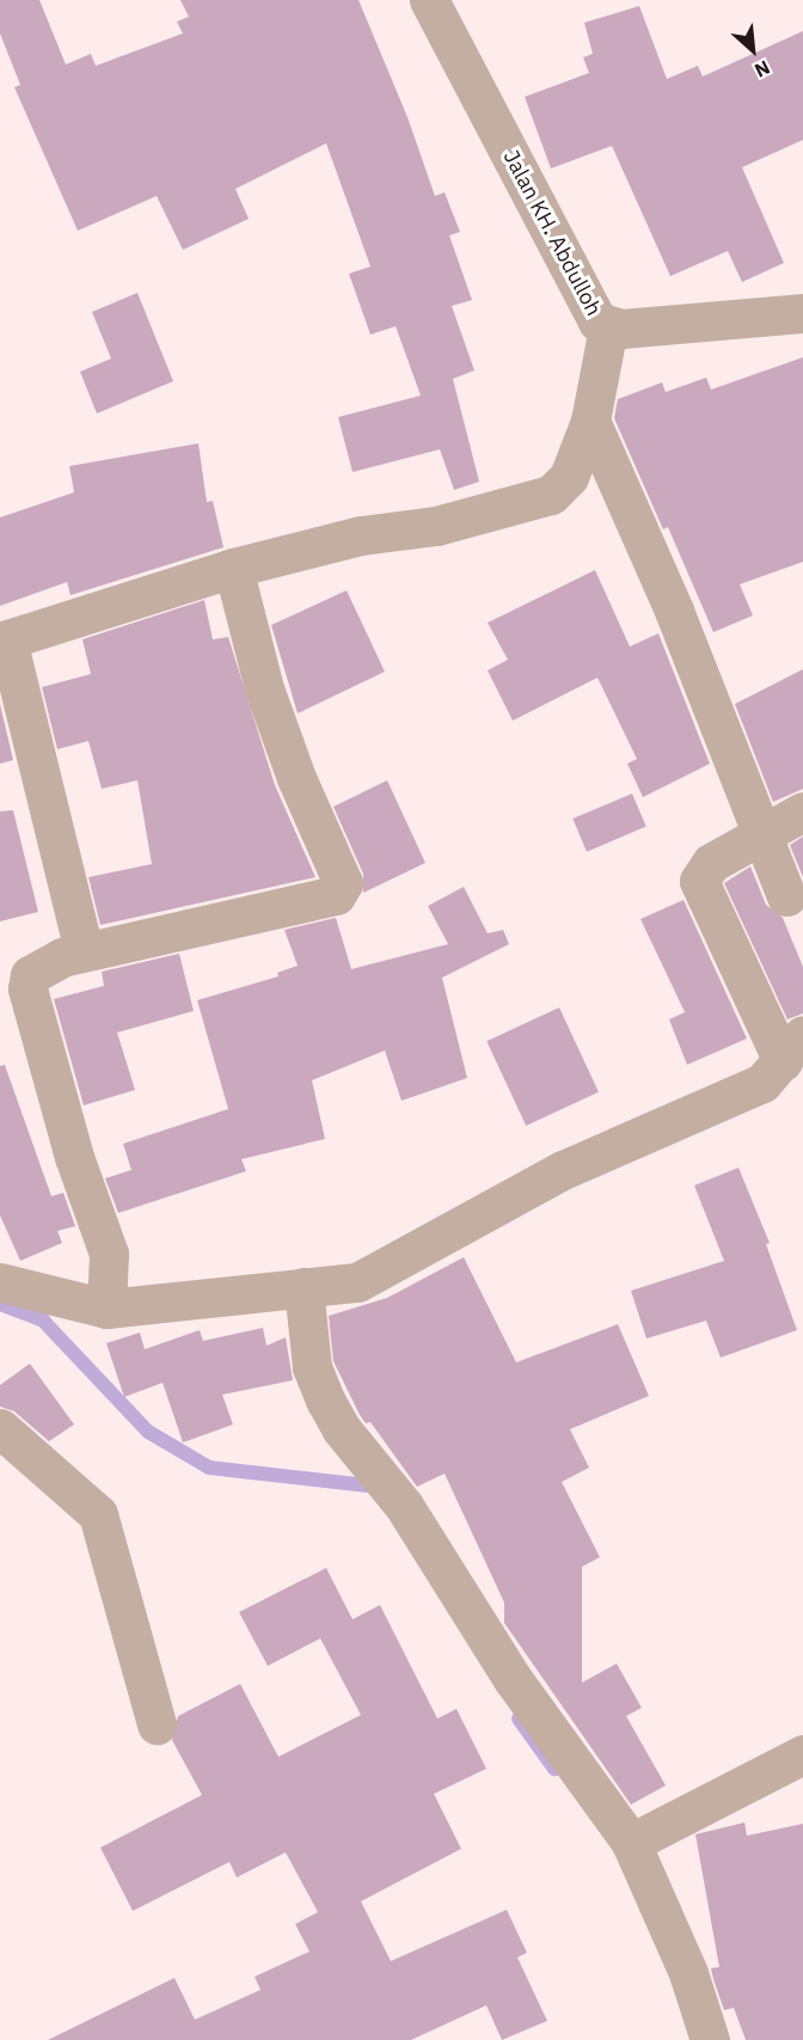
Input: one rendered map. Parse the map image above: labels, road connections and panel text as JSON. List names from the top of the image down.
{
  "streets": {
    "street": ["Jalan KH. Abdulloh"]
  },
  "north": "bottom right"
}
